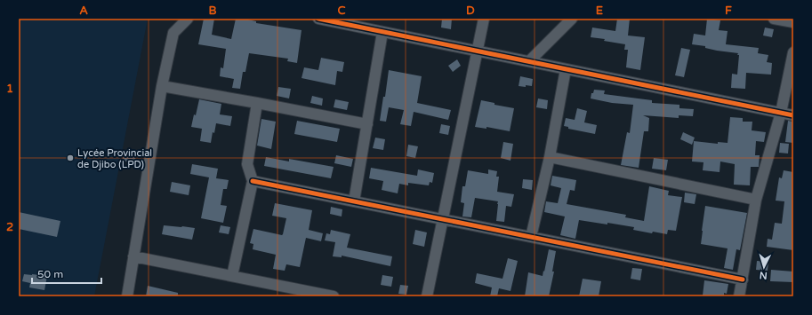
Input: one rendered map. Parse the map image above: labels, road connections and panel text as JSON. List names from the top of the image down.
{
  "places": ["Lycée Provincial de Djibo (LPD)"],
  "scale_bar": "50 m",
  "north": "bottom",
  "grid": {
    "columns": [
      "A",
      "B",
      "C",
      "D",
      "E",
      "F"
    ],
    "rows": ["1", "2"]
  }
}
